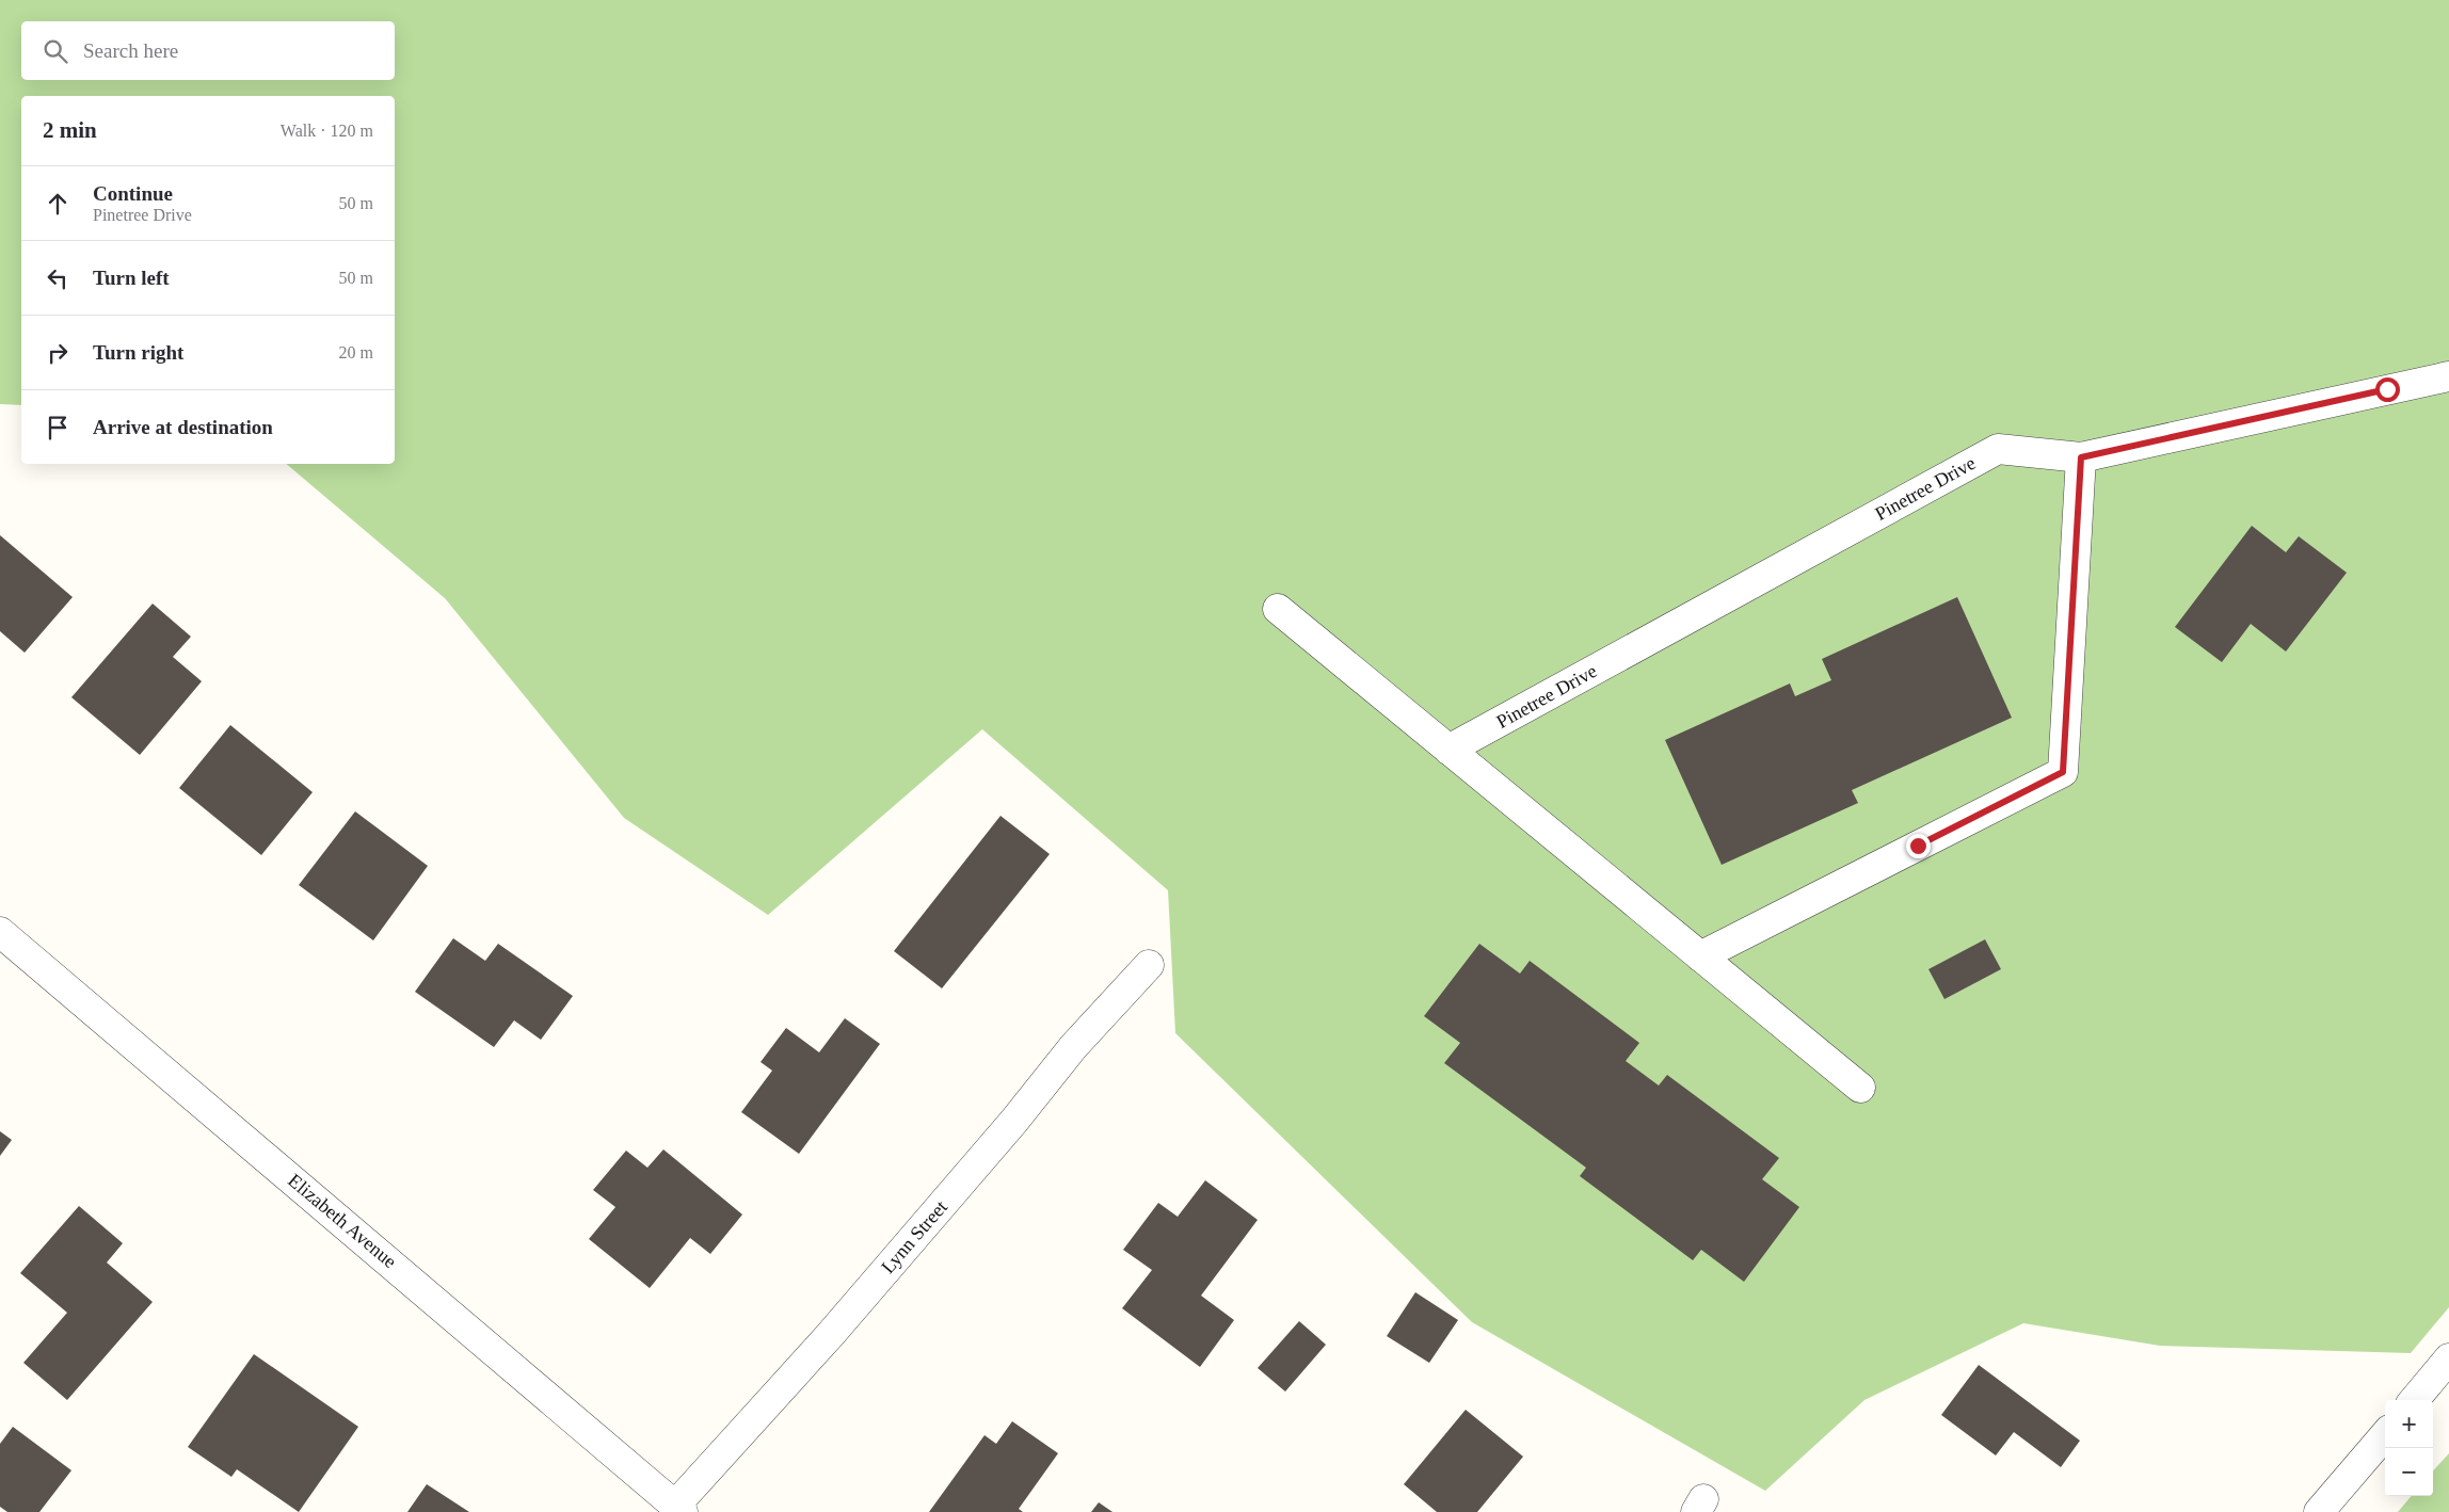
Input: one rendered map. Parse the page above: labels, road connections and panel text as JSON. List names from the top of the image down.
{
  "streets": {
    "street": ["Pinetree Drive", "Elizabeth Avenue", "Lynn Street"]
  },
  "crossings": [
    ["Elizabeth Avenue", "Lynn Street"]
  ],
  "page": {
    "search": "Search here",
    "heading": ["2 min", "Walk · 120 m"],
    "list": [
      ["Continue", "Pinetree Drive", "50 m"],
      ["Turn left", "50 m"],
      ["Turn right", "20 m"],
      "Arrive at destination"
    ],
    "map_buttons": ["+", "−"]
  }
}
